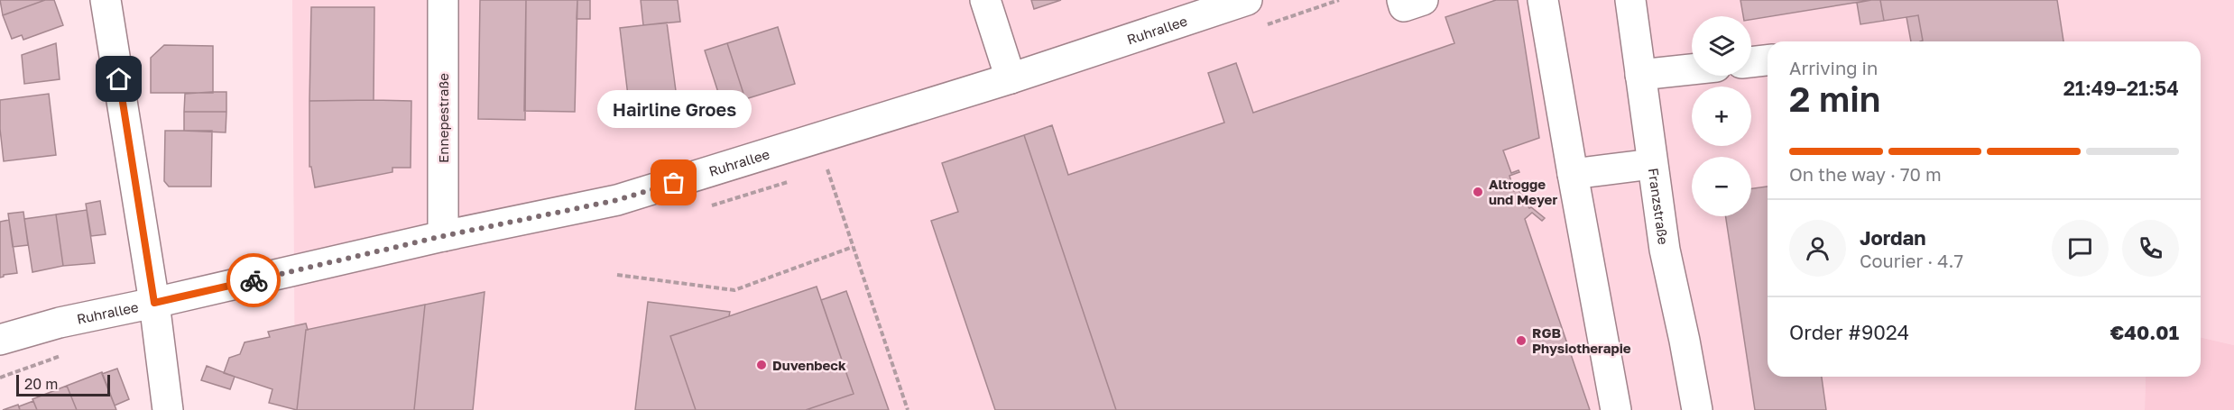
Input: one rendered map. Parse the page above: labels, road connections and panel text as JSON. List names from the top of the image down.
{
  "streets": {
    "street": ["Ruhrallee", "Ennepestraße", "Franzstraße"]
  },
  "crossings": [
    ["Ruhrallee", "Ennepestraße"]
  ],
  "places": [
    "Hairline Groes",
    "Altrogge und Meyer",
    "RGB Physiotherapie",
    "Duvenbeck"
  ],
  "scale_bar": "20 m",
  "page": {
    "map_buttons": ["+", "−"],
    "heading": ["2 min", "Arriving in", "21:49–21:54"],
    "panel": [
      "Jordan",
      "Courier · 4.7",
      "Order #9024",
      "€40.01"
    ],
    "bubble": "Hairline Groes",
    "bar": "On the way · 70 m",
    "scale": "20 m"
  }
}
